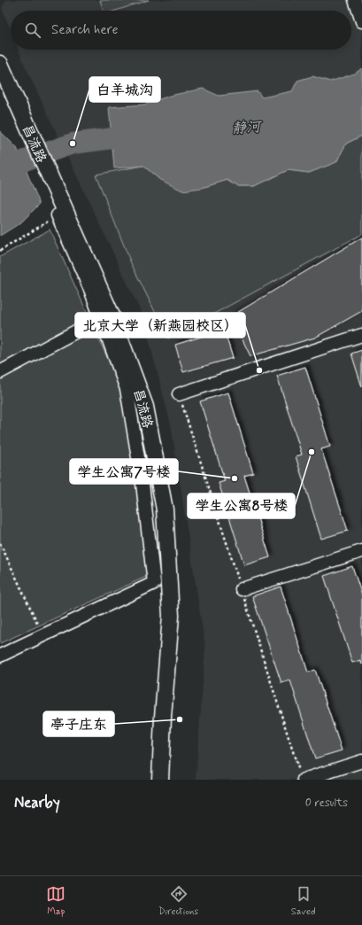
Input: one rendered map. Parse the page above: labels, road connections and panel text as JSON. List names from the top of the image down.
{
  "streets": {
    "main road": ["昌流路"]
  },
  "water": ["静河"],
  "places": [
    "白羊城沟",
    "北京大学（新燕园校区）",
    "学生公寓8号楼",
    "学生公寓7号楼",
    "亭子庄东"
  ],
  "page": {
    "search": "Search here",
    "heading": ["Nearby", "0 results"],
    "nav": ["Map", "Directions", "Saved"]
  }
}
